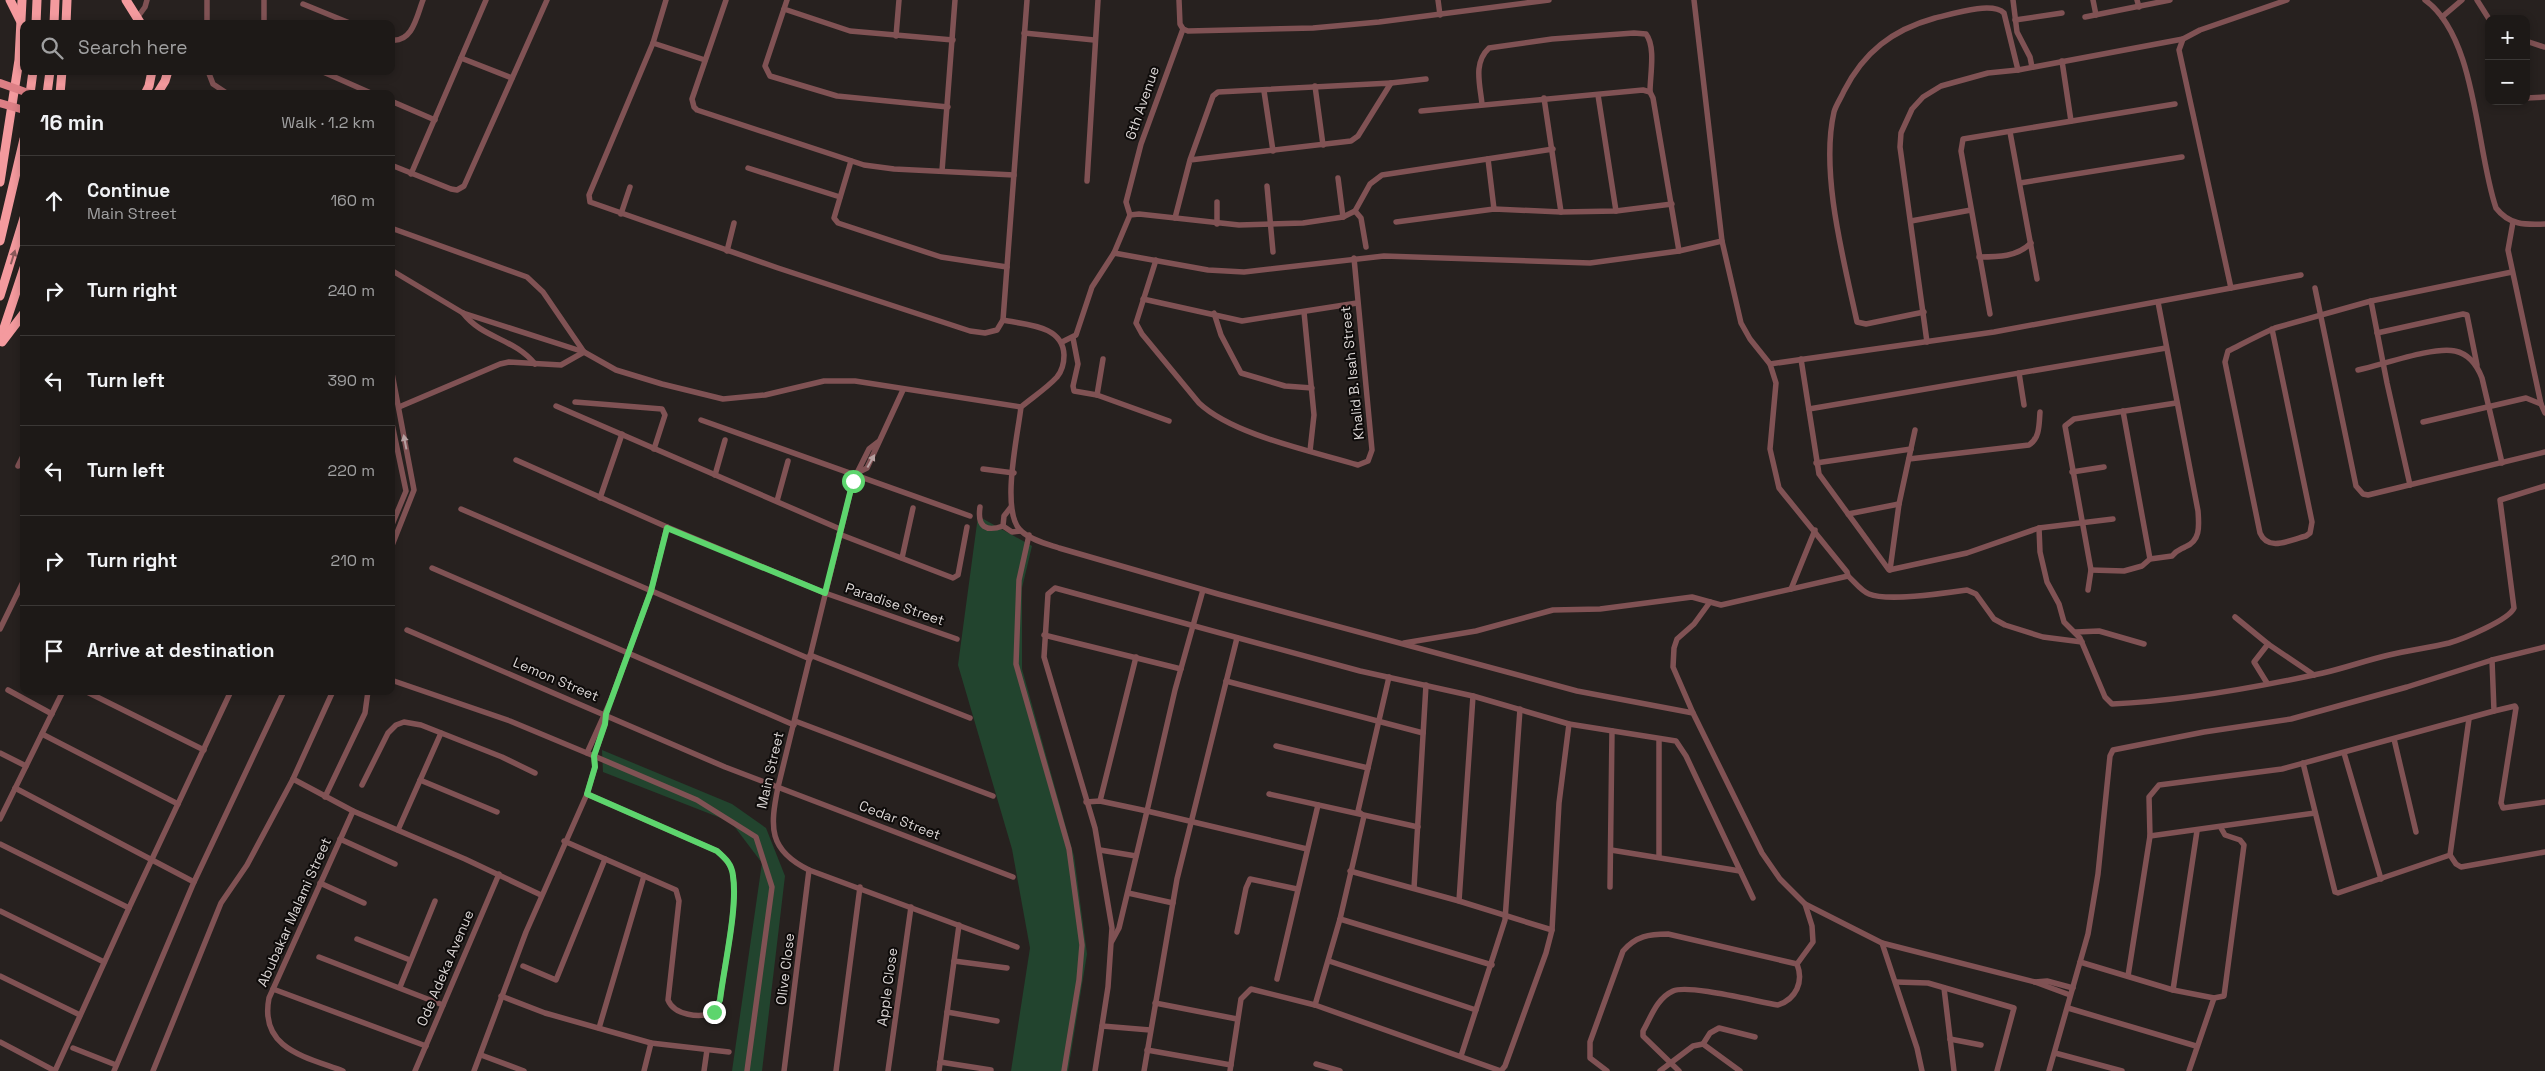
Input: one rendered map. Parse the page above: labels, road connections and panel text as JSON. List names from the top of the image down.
{
  "streets": {
    "street": [
      "6th Avenue",
      "Khalid B. Isah Street",
      "Paradise Street",
      "Lemon Street",
      "Main Street",
      "Cedar Street",
      "Abubakar Malami Street",
      "Ode Adeka Avenue",
      "Olive Close",
      "Apple Close"
    ]
  },
  "crossings": [
    ["Paradise Street", "Main Street"],
    ["Lemon Street", "Main Street"],
    ["Lemon Street", "Cedar Street"],
    ["Main Street", "Cedar Street"],
    ["Main Street", "Olive Close"],
    ["Main Street", "Apple Close"]
  ],
  "page": {
    "map_buttons": ["+", "−"],
    "search": "Search here",
    "heading": ["16 min", "Walk · 1.2 km"],
    "list": [
      ["Continue", "Main Street", "160 m"],
      ["Turn right", "240 m"],
      ["Turn left", "390 m"],
      ["Turn left", "220 m"],
      ["Turn right", "210 m"],
      "Arrive at destination"
    ]
  }
}
